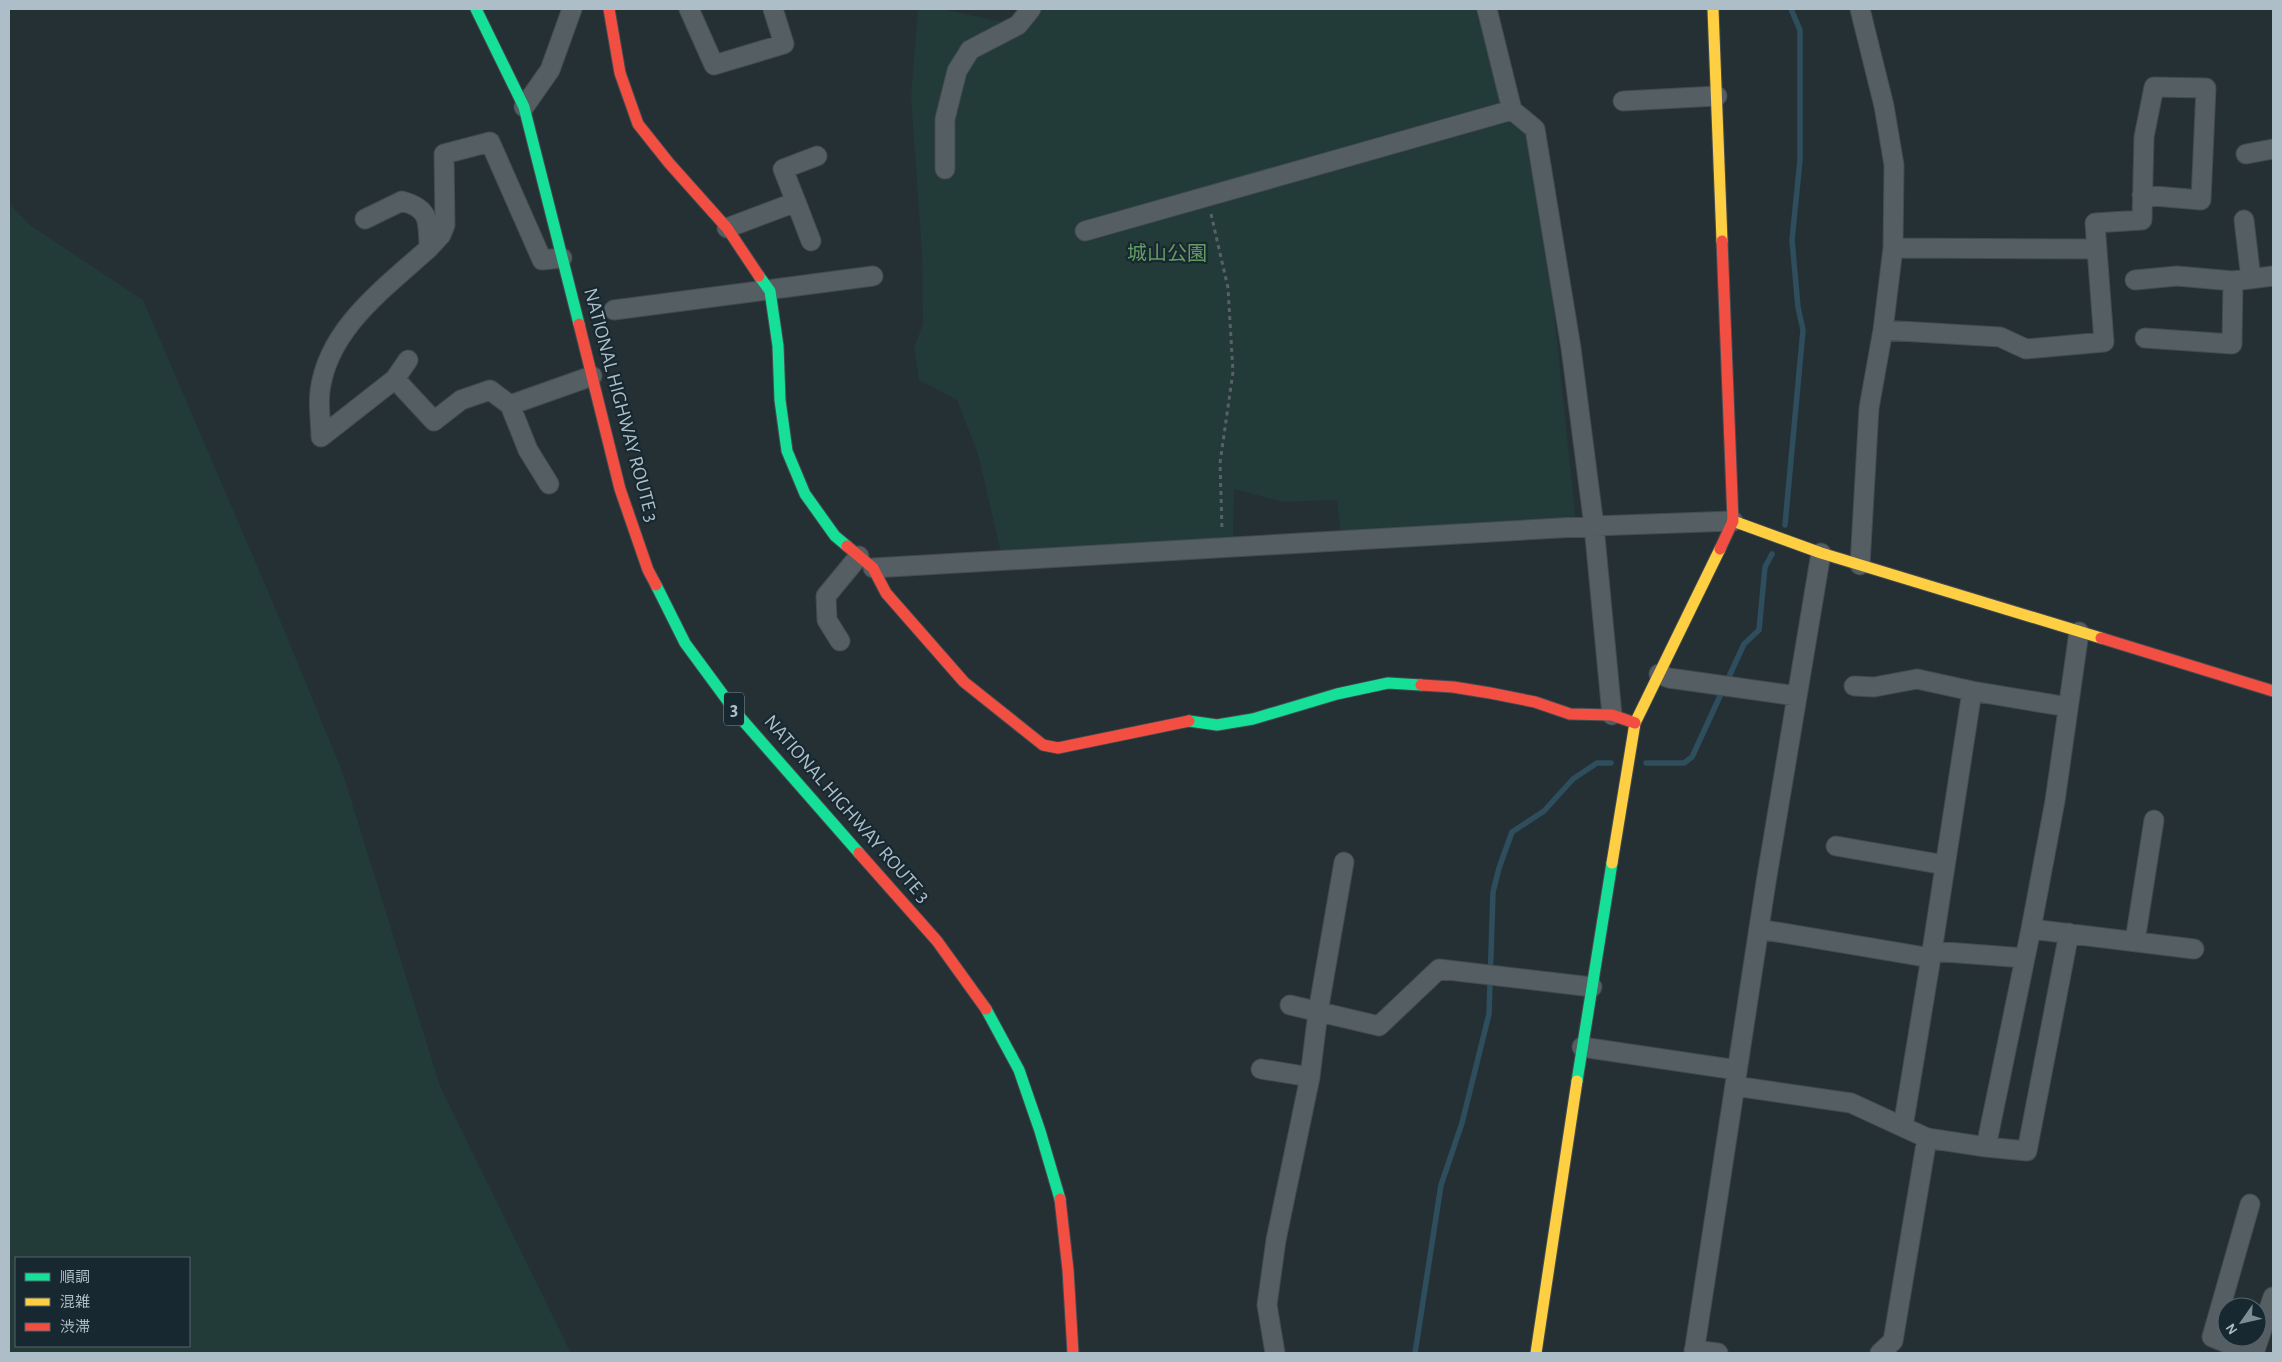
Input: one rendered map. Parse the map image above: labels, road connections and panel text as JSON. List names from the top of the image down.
{
  "streets": {
    "main road": ["NATIONAL HIGHWAY ROUTE 3", "3"]
  },
  "parks": ["城山公園"],
  "legend": ["順調", "混雑", "渋滞"],
  "north": "bottom left"
}
